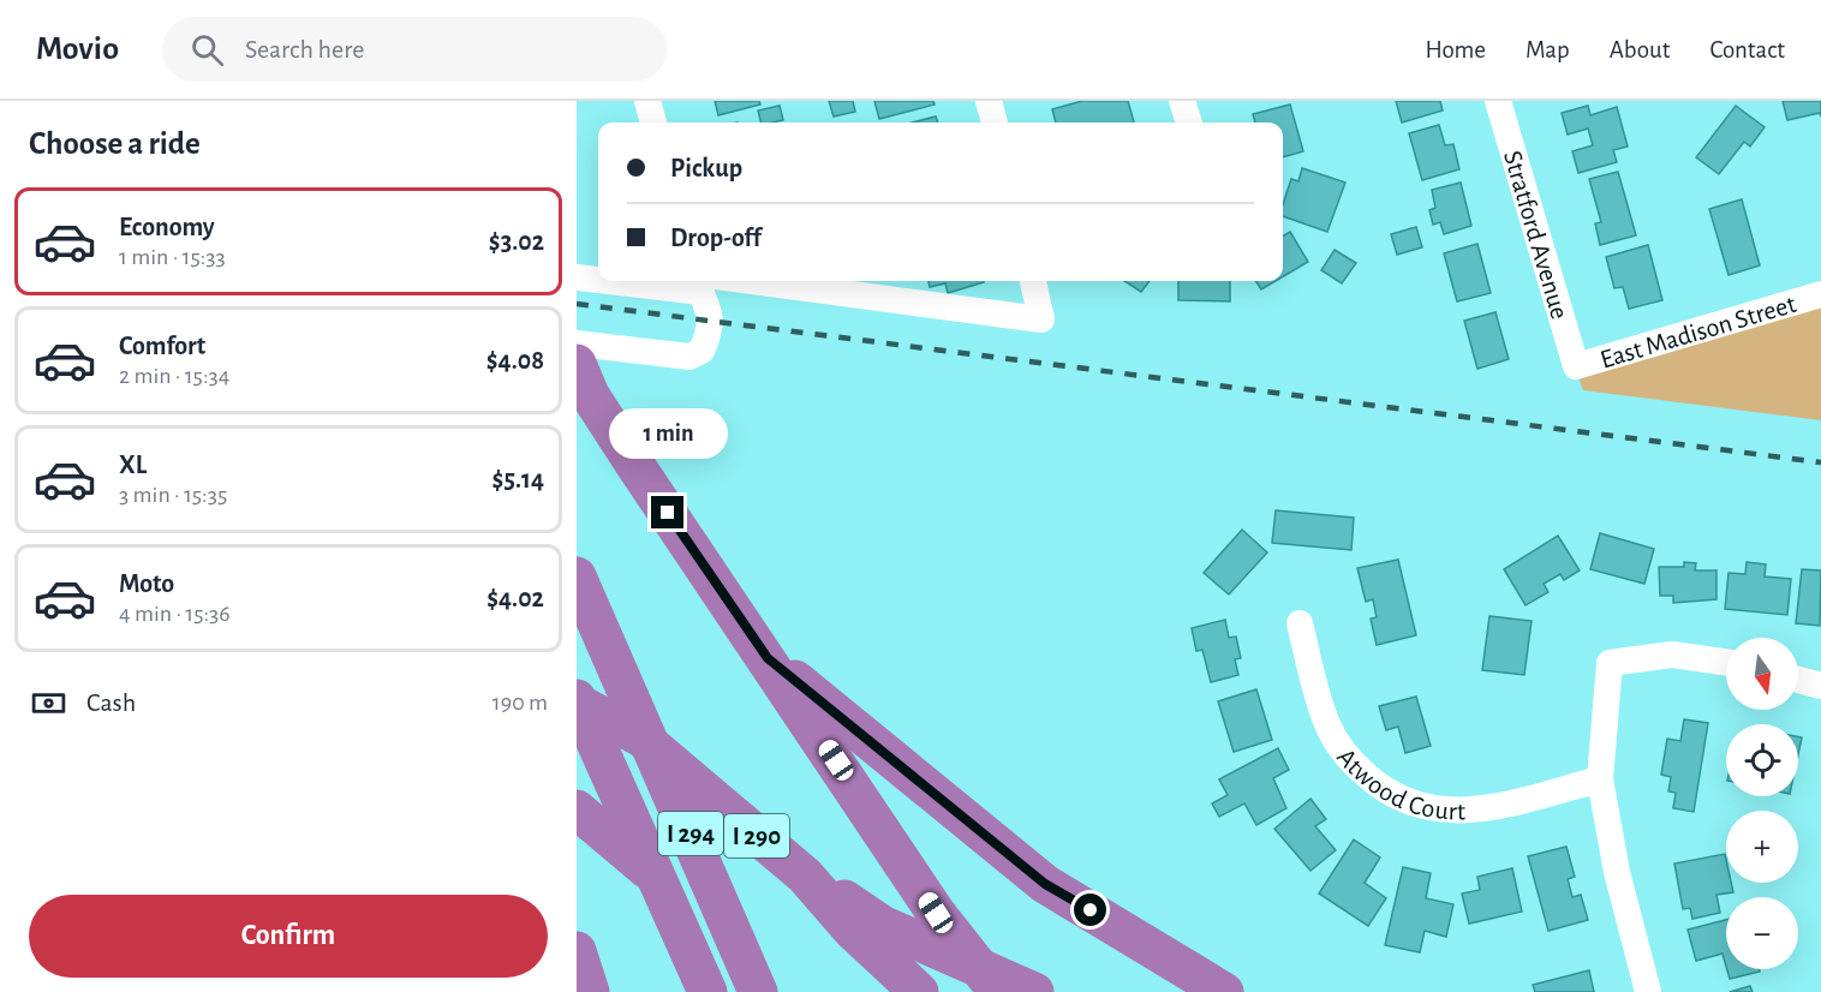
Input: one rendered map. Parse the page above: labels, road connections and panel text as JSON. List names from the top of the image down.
{
  "streets": {
    "highway": ["I 294", "I 290"],
    "street": ["Stratford Avenue", "East Madison Street", "Atwood Court"]
  },
  "crossings": [
    ["Stratford Avenue", "East Madison Street"],
    ["I 294", "I 290"]
  ],
  "north": "bottom",
  "page": {
    "header": "Movio",
    "search": "Search here",
    "nav": [
      "Home",
      "Map",
      "About",
      "Contact"
    ],
    "heading": "Choose a ride",
    "banner": ["Pickup", "Drop-off"],
    "list": [
      {
        "name": "Economy",
        "note": "1 min · 15:33",
        "value": "$3.02"
      },
      {
        "name": "Comfort",
        "note": "2 min · 15:34",
        "value": "$4.08"
      },
      {
        "name": "XL",
        "note": "3 min · 15:35",
        "value": "$5.14"
      },
      {
        "name": "Moto",
        "note": "4 min · 15:36",
        "value": "$4.02"
      }
    ],
    "bubble": "1 min",
    "map_buttons": ["+", "−"],
    "pay": ["Cash", "190 m"],
    "buttons": "Confirm"
  }
}
